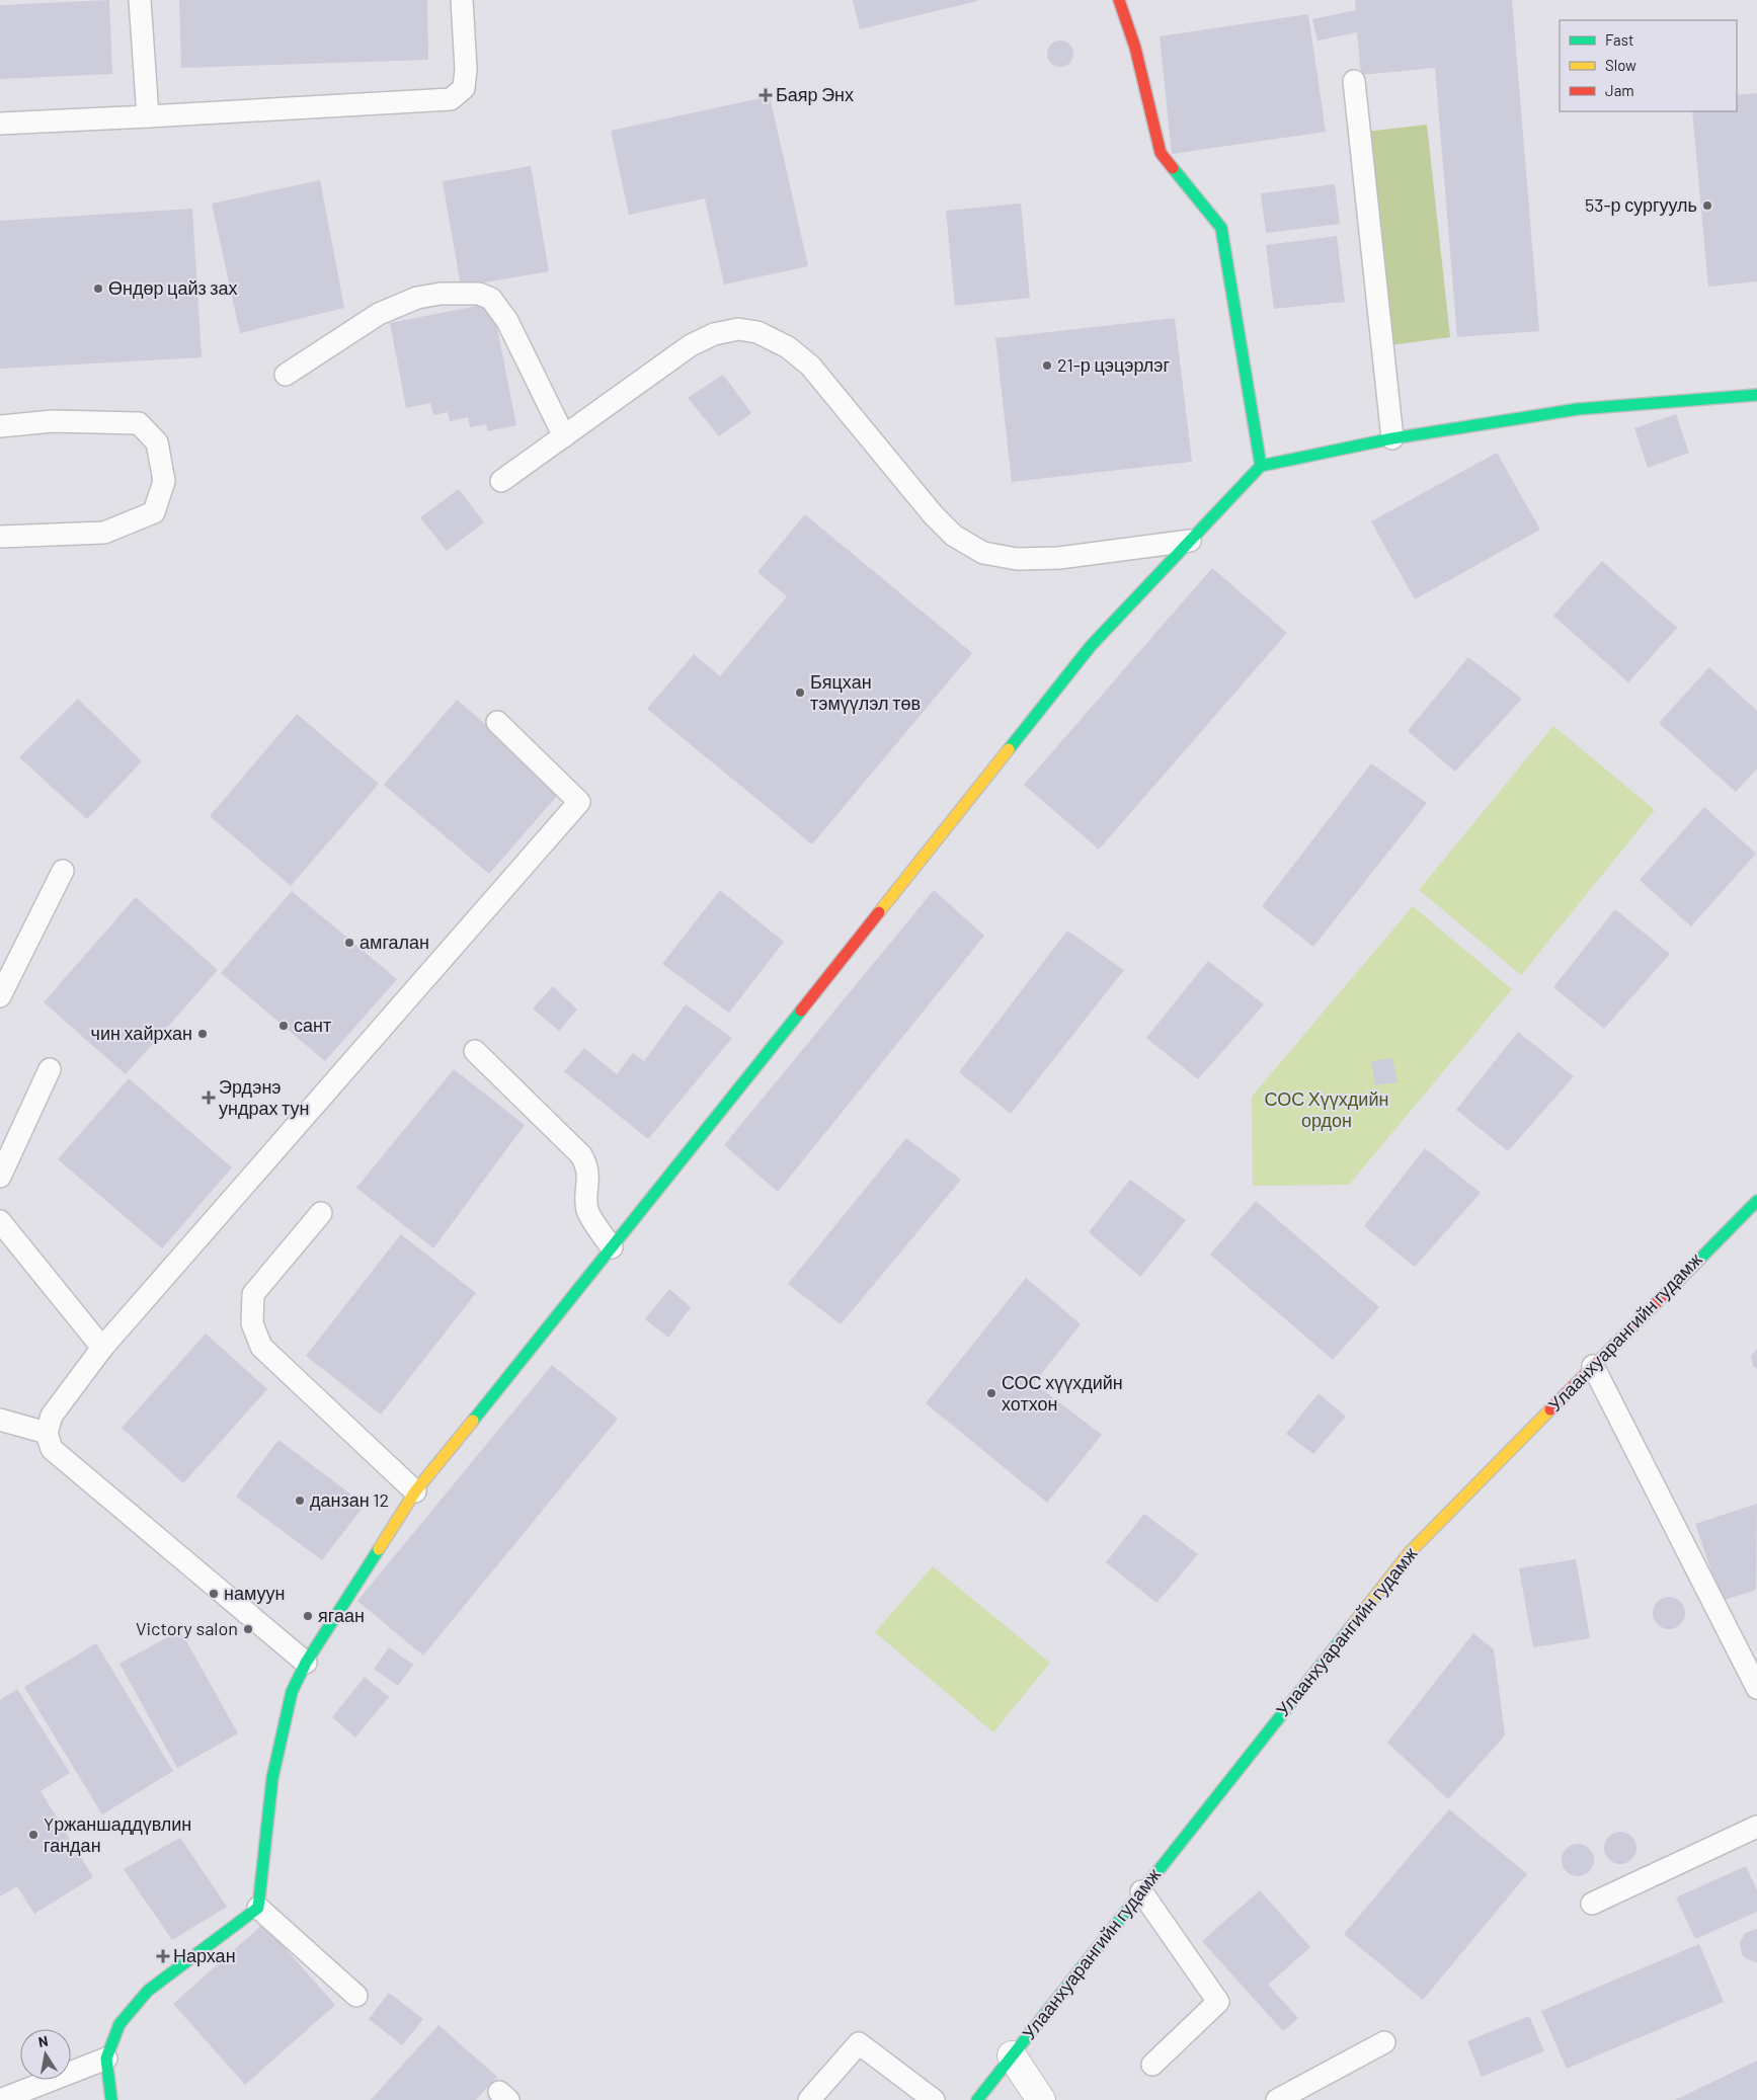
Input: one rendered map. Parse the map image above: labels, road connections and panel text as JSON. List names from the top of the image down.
{
  "streets": {
    "street": ["Улаанхуарангийн гудамж"]
  },
  "parks": ["СОС Хүүхдийн ордон"],
  "places": {
    "health": ["Баяр Энх", "Эрдэнэ ундрах тун", "Нархан"],
    "other": [
      "53-р сургууль",
      "Өндөр цайз зах",
      "21-р цэцэрлэг",
      "Бяцхан тэмүүлэл төв",
      "амгалан",
      "сант",
      "чин хайрхан",
      "СОС хүүхдийн хотхон",
      "данзан 12",
      "намуун",
      "ягаан",
      "Victory salon",
      "Yржаншаддүвлин гандан"
    ]
  },
  "legend": ["Fast", "Slow", "Jam"],
  "north": "top"
}
